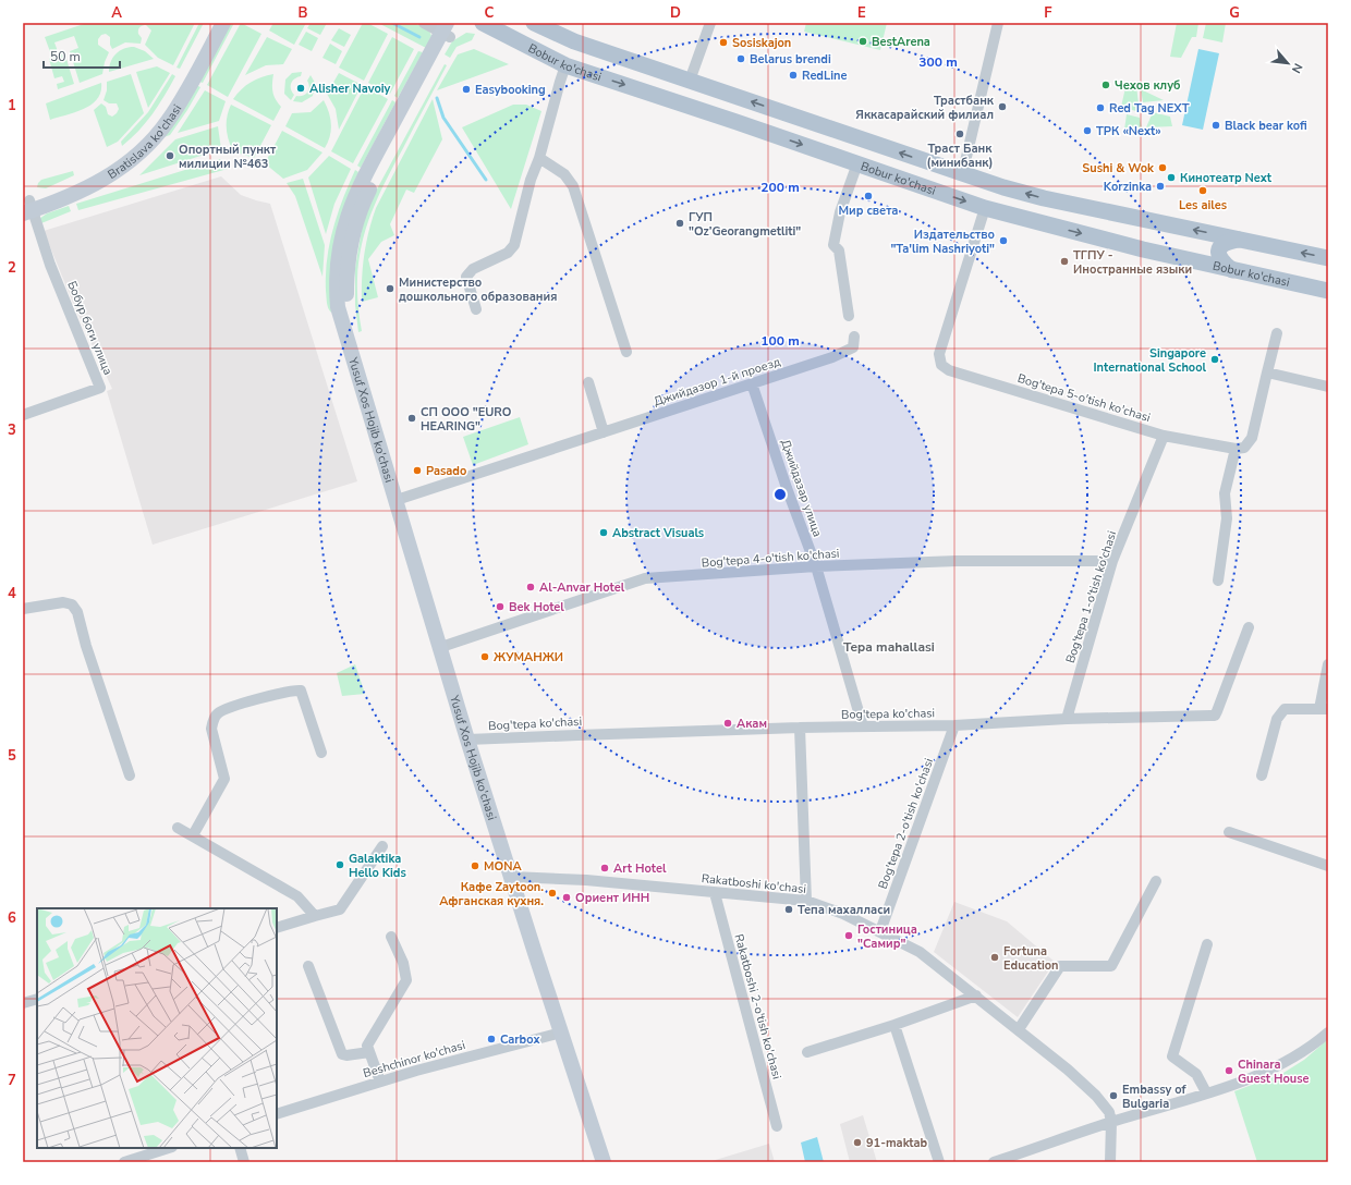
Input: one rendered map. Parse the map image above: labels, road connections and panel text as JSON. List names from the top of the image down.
{
  "streets": {
    "main road": ["Bobur ko'chasi", "Bratislava ko'chasi", "Yusuf Xos Hojib ko'chasi"],
    "street": [
      "Бобур боги улица",
      "Джийдазор 1-й проезд",
      "Bog'tepa 5-o'tish ko'chasi",
      "Джийдазар улица",
      "Bog'tepa 4-o'tish ko'chasi",
      "Bog'tepa 1-o'tish ko'chasi",
      "Bog'tepa ko'chasi",
      "Bog'tepa 2-o'tish ko'chasi",
      "Rakatboshi ko'chasi",
      "Rakatboshi 2-o'tish ko'chasi",
      "Beshchinor ko'chasi"
    ]
  },
  "crossings": [
    ["Bobur ko'chasi", "Bog'tepa 5-o'tish ko'chasi"],
    ["Bratislava ko'chasi", "Бобур боги улица"],
    ["Джийдазор 1-й проезд", "Yusuf Xos Hojib ko'chasi"],
    ["Джийдазор 1-й проезд", "Джийдазар улица"],
    ["Bog'tepa 5-o'tish ko'chasi", "Bog'tepa 1-o'tish ko'chasi"],
    ["Yusuf Xos Hojib ko'chasi", "Bog'tepa 4-o'tish ko'chasi"],
    ["Yusuf Xos Hojib ko'chasi", "Bog'tepa ko'chasi"],
    ["Yusuf Xos Hojib ko'chasi", "Rakatboshi ko'chasi"],
    ["Yusuf Xos Hojib ko'chasi", "Beshchinor ko'chasi"],
    ["Джийдазар улица", "Bog'tepa 4-o'tish ko'chasi"],
    ["Джийдазар улица", "Bog'tepa ko'chasi"],
    ["Bog'tepa 4-o'tish ko'chasi", "Bog'tepa 1-o'tish ko'chasi"],
    ["Bog'tepa 1-o'tish ko'chasi", "Bog'tepa ko'chasi"],
    ["Bog'tepa ko'chasi", "Bog'tepa 2-o'tish ko'chasi"],
    ["Bog'tepa 2-o'tish ko'chasi", "Rakatboshi ko'chasi"],
    ["Rakatboshi ko'chasi", "Rakatboshi 2-o'tish ko'chasi"]
  ],
  "districts": ["Tepa mahallasi"],
  "places": [
    "BestArena",
    "Sosiskajon",
    "Belarus brendi",
    "RedLine",
    "Чехов клуб",
    "Alisher Navoiy",
    "Easybooking",
    "Трастбанк Яккасарайский филиал",
    "Red Tag NEXT",
    "Black bear kofi",
    "ТРК «Next»",
    "Траст Банк (минибанк)",
    "Опортный пункт милиции №463",
    "Sushi & Wok",
    "Кинотеатр Next",
    "Korzinka",
    "Les ailes",
    "Мир света",
    "ГУП \"Oz’Georangmetliti\"",
    "Издательство \"Ta'lim Nashriyoti\"",
    "ТГПУ - Иностранные языки",
    "Министерство дошкольного образования",
    "Singapore International School",
    "СП ООО \"EURO HEARING\"",
    "Pasado",
    "Abstract Visuals",
    "Al-Anvar Hotel",
    "Bek Hotel",
    "ЖУМАНЖИ",
    "Акам",
    "Galaktika Hello Kids",
    "MONA",
    "Art Hotel",
    "Кафе Zaytoon. Афганская кухня.",
    "Ориент ИНН",
    "Тепа махалласи",
    "Гостиница \"Самир\"",
    "Fortuna Education",
    "Carbox",
    "Chinara Guest House",
    "Embassy of Bulgaria",
    "91-maktab"
  ],
  "scale_bar": "50 m",
  "north": "bottom right",
  "grid": {
    "columns": [
      "A",
      "B",
      "C",
      "D",
      "E",
      "F",
      "G"
    ],
    "rows": [
      "1",
      "2",
      "3",
      "4",
      "5",
      "6",
      "7"
    ]
  },
  "rings": ["300 m", "200 m", "100 m"]
}
